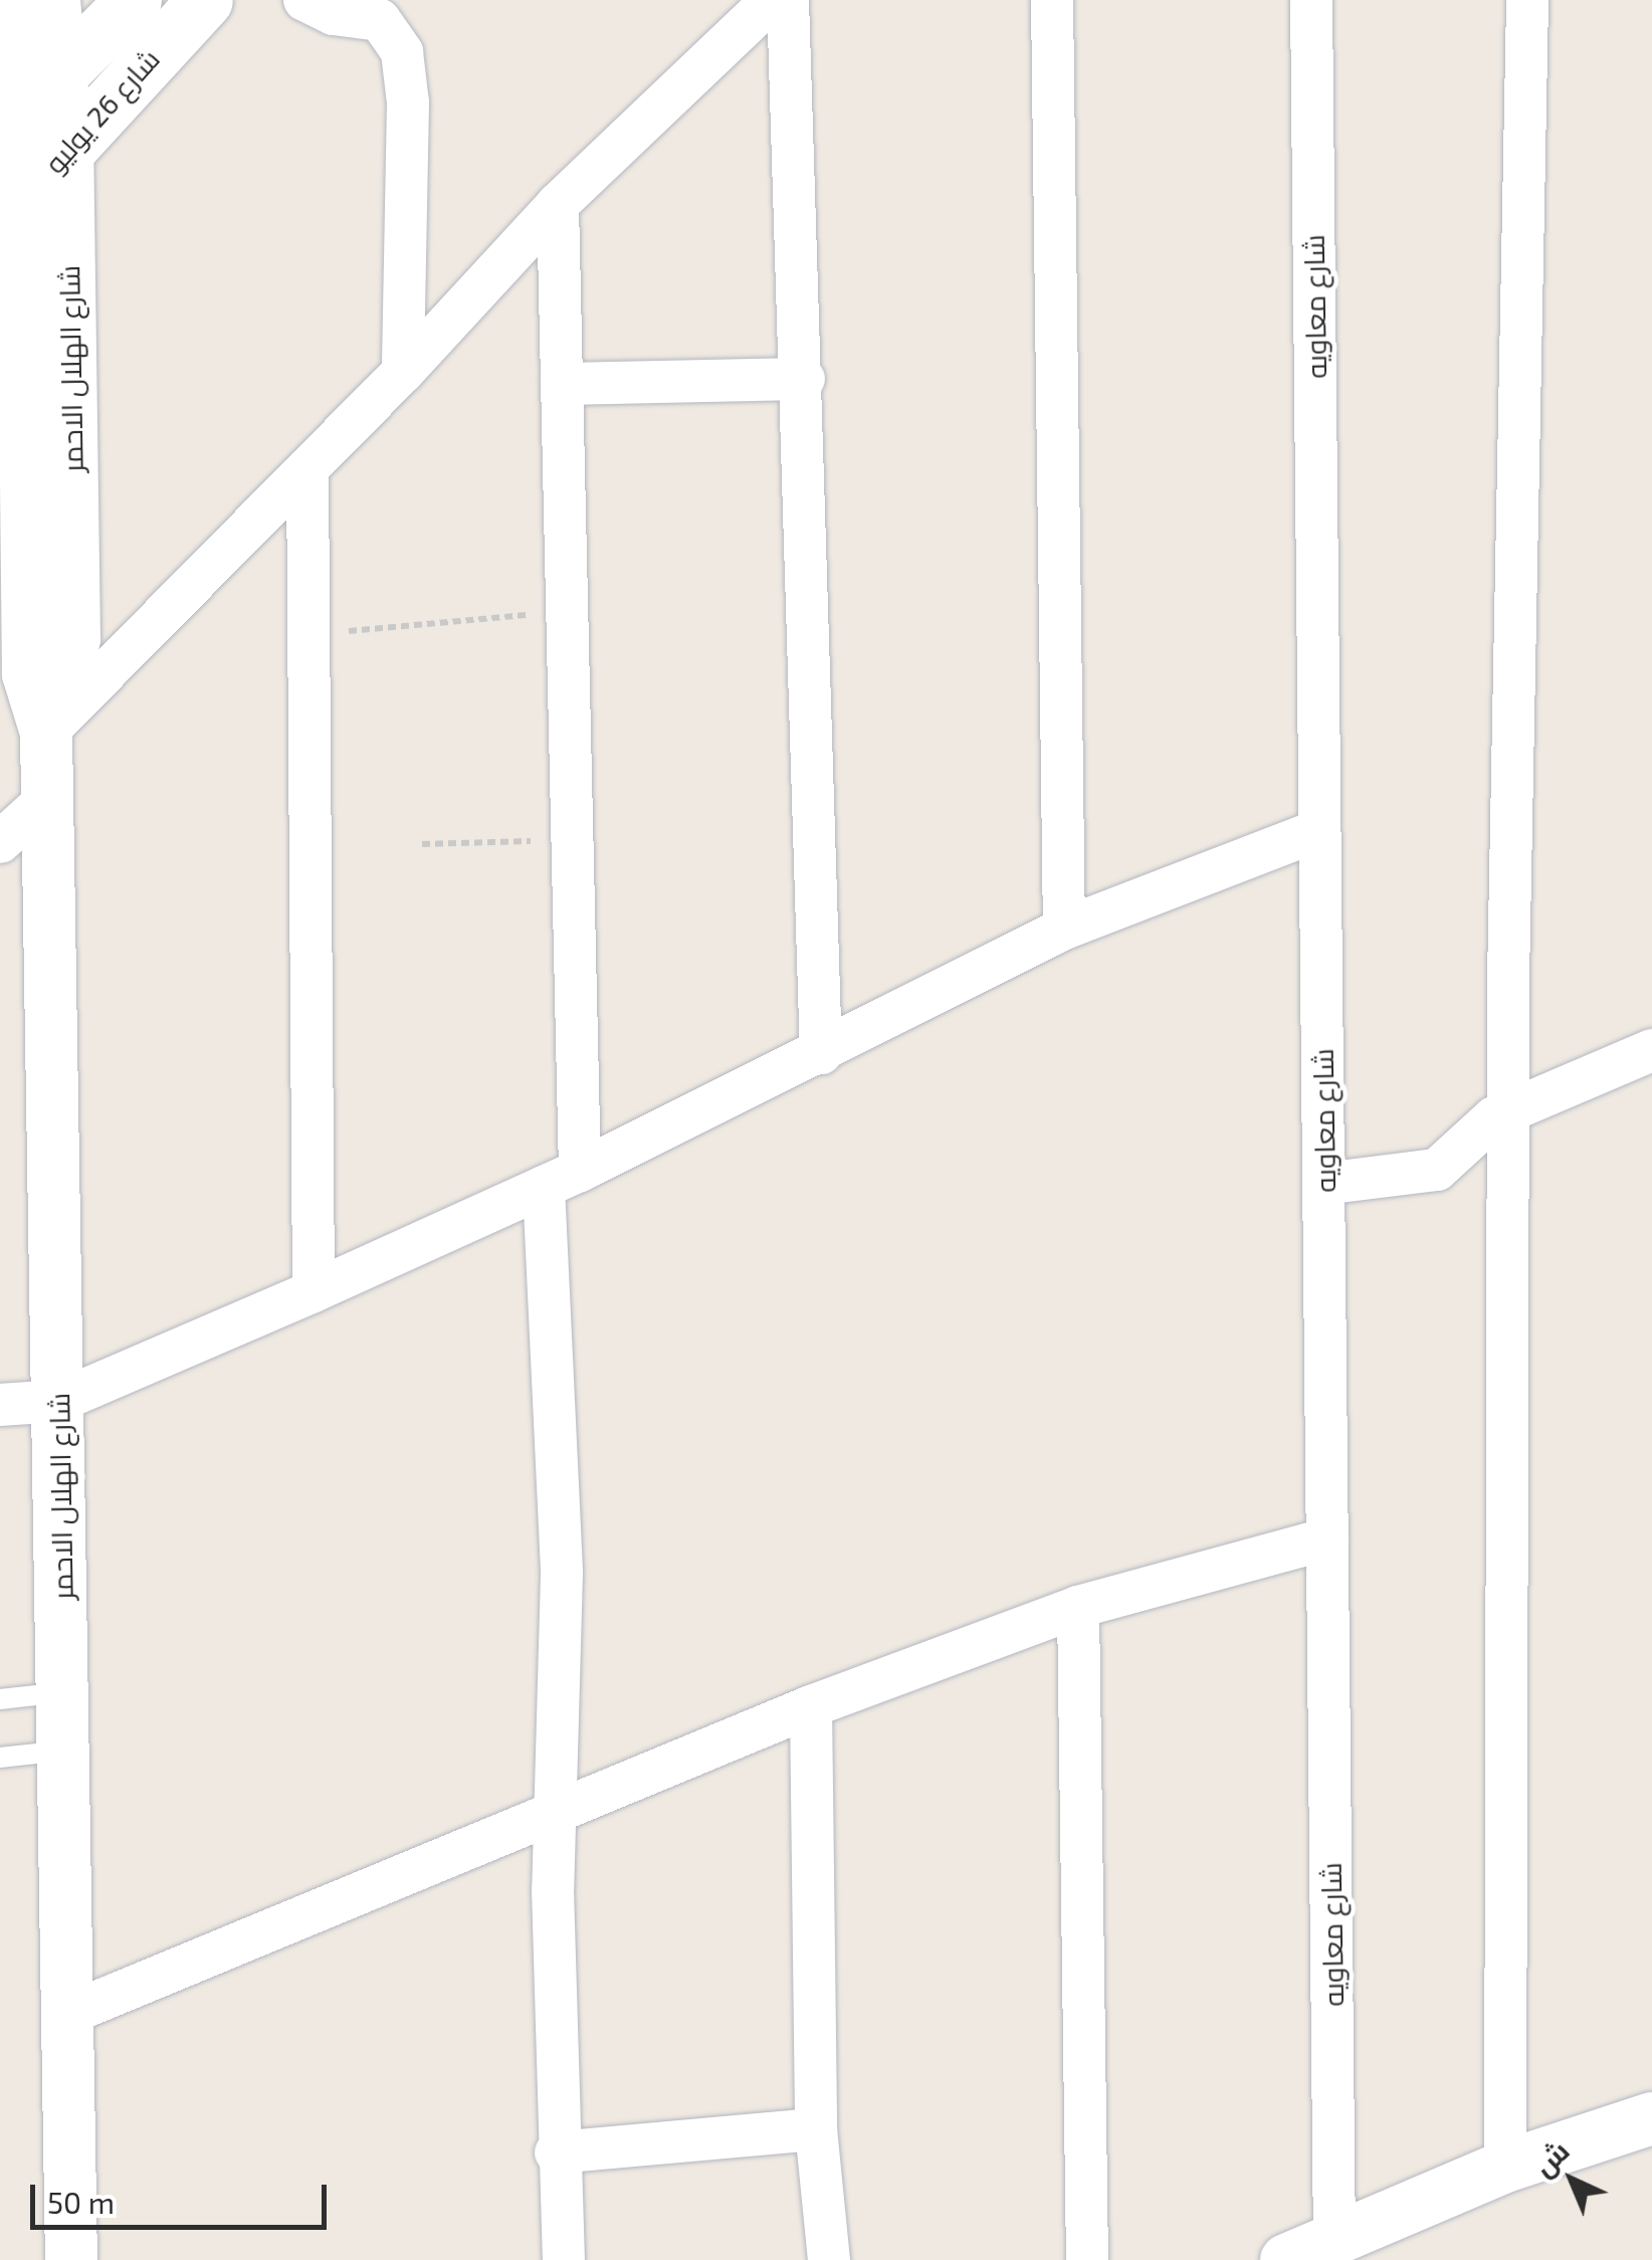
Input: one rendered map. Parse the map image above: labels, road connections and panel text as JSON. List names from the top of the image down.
{
  "streets": {
    "main road": ["شارع 26 يوليو"],
    "street": ["شارع معاويه", "شارع الهلال الاحمر"]
  },
  "crossings": [
    ["شارع 26 يوليو", "شارع الهلال الاحمر"]
  ],
  "scale_bar": "50 m",
  "north": "top left"
}
